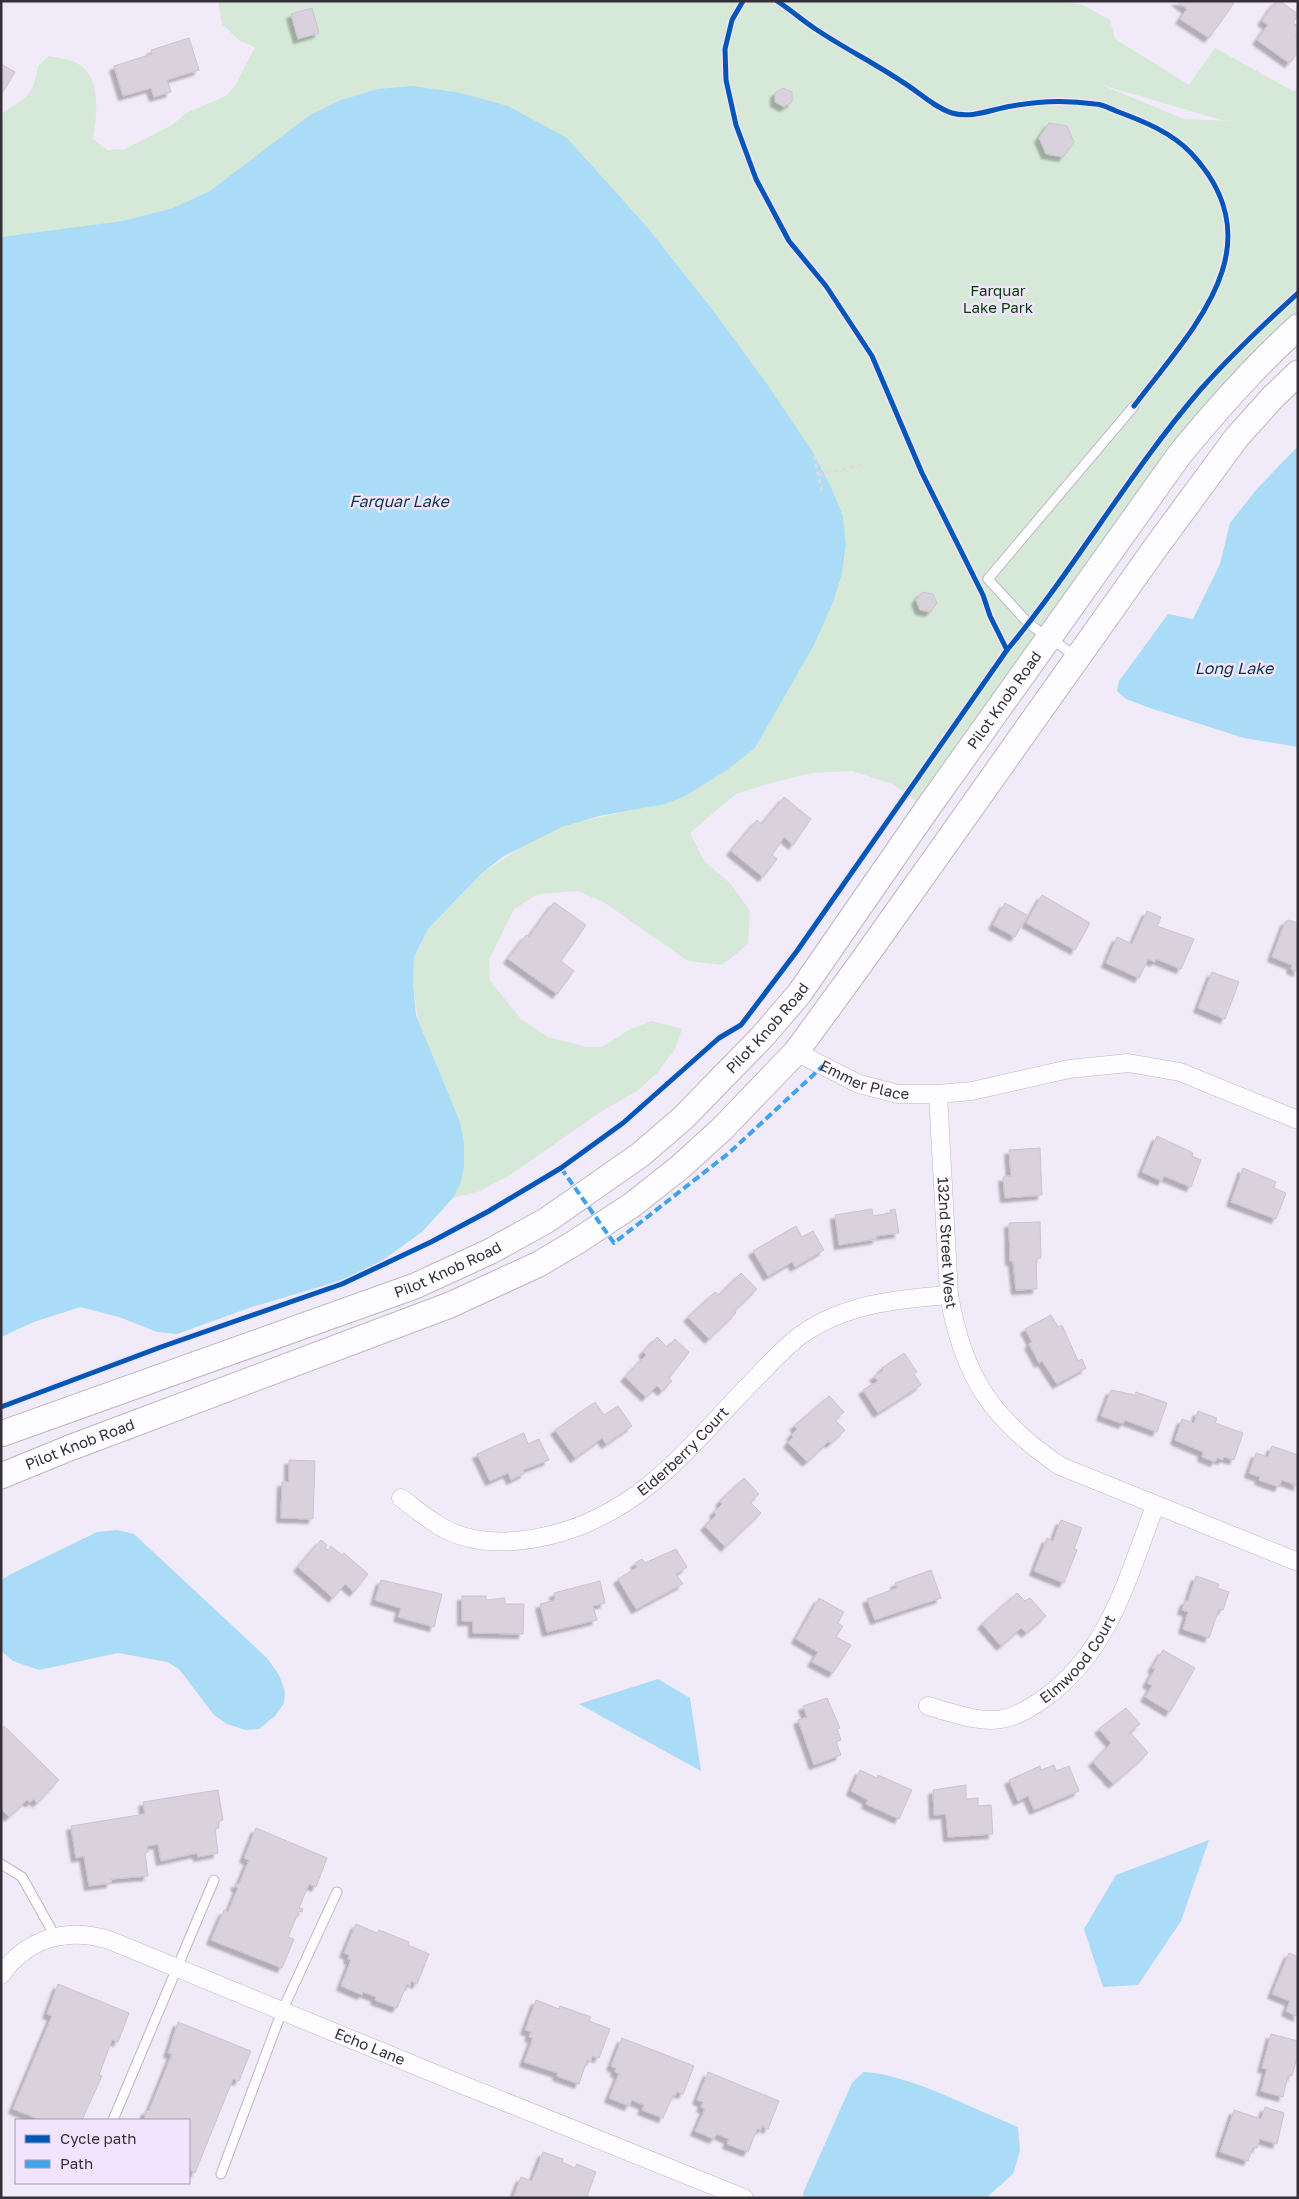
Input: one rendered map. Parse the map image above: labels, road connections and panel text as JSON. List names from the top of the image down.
{
  "streets": {
    "main road": ["Pilot Knob Road"],
    "street": [
      "Emmer Place",
      "132nd Street West",
      "Elderberry Court",
      "Elmwood Court",
      "Echo Lane"
    ]
  },
  "crossings": [
    ["Pilot Knob Road", "Emmer Place"],
    ["Emmer Place", "132nd Street West"],
    ["132nd Street West", "Elderberry Court"],
    ["132nd Street West", "Elmwood Court"]
  ],
  "water": ["Farquar Lake", "Long Lake"],
  "parks": ["Farquar Lake Park"],
  "legend": ["Cycle path", "Path"]
}
